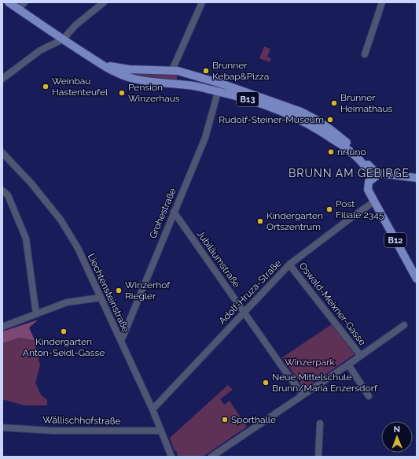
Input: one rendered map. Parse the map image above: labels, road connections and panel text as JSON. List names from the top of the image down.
{
  "streets": {
    "main road": ["B13", "B12"],
    "street": [
      "Grohestraße",
      "Jubiläumstraße",
      "Adolf-Hruza-Straße",
      "Liechtensteinstraße",
      "Oswald-Meixner-Gasse",
      "Wällischhofstraße"
    ]
  },
  "crossings": [
    ["B13", "Grohestraße"],
    ["B13", "B12"],
    ["Grohestraße", "Jubiläumstraße"],
    ["Grohestraße", "Liechtensteinstraße"],
    ["B12", "Adolf-Hruza-Straße"],
    ["Jubiläumstraße", "Adolf-Hruza-Straße"],
    ["Adolf-Hruza-Straße", "Liechtensteinstraße"],
    ["Adolf-Hruza-Straße", "Oswald-Meixner-Gasse"],
    ["Liechtensteinstraße", "Wällischhofstraße"]
  ],
  "districts": ["BRUNN AM GEBIRGE"],
  "parks": ["Winzerpark"],
  "places": [
    "Brunner Kebap&Pizza",
    "Weinbau Hastenteufel",
    "Pension Winzerhaus",
    "Brunner Heimathaus",
    "Rudolf-Steiner-Museum",
    "nr. uno",
    "Post Filiale 2345",
    "Kindergarten Ortszentrum",
    "Winzerhof Riegler",
    "Kindergarten Anton-Seidl-Gasse",
    "Neue Mittelschule Brunn/Maria Enzersdorf",
    "Sporthalle"
  ],
  "north": "top"
}
